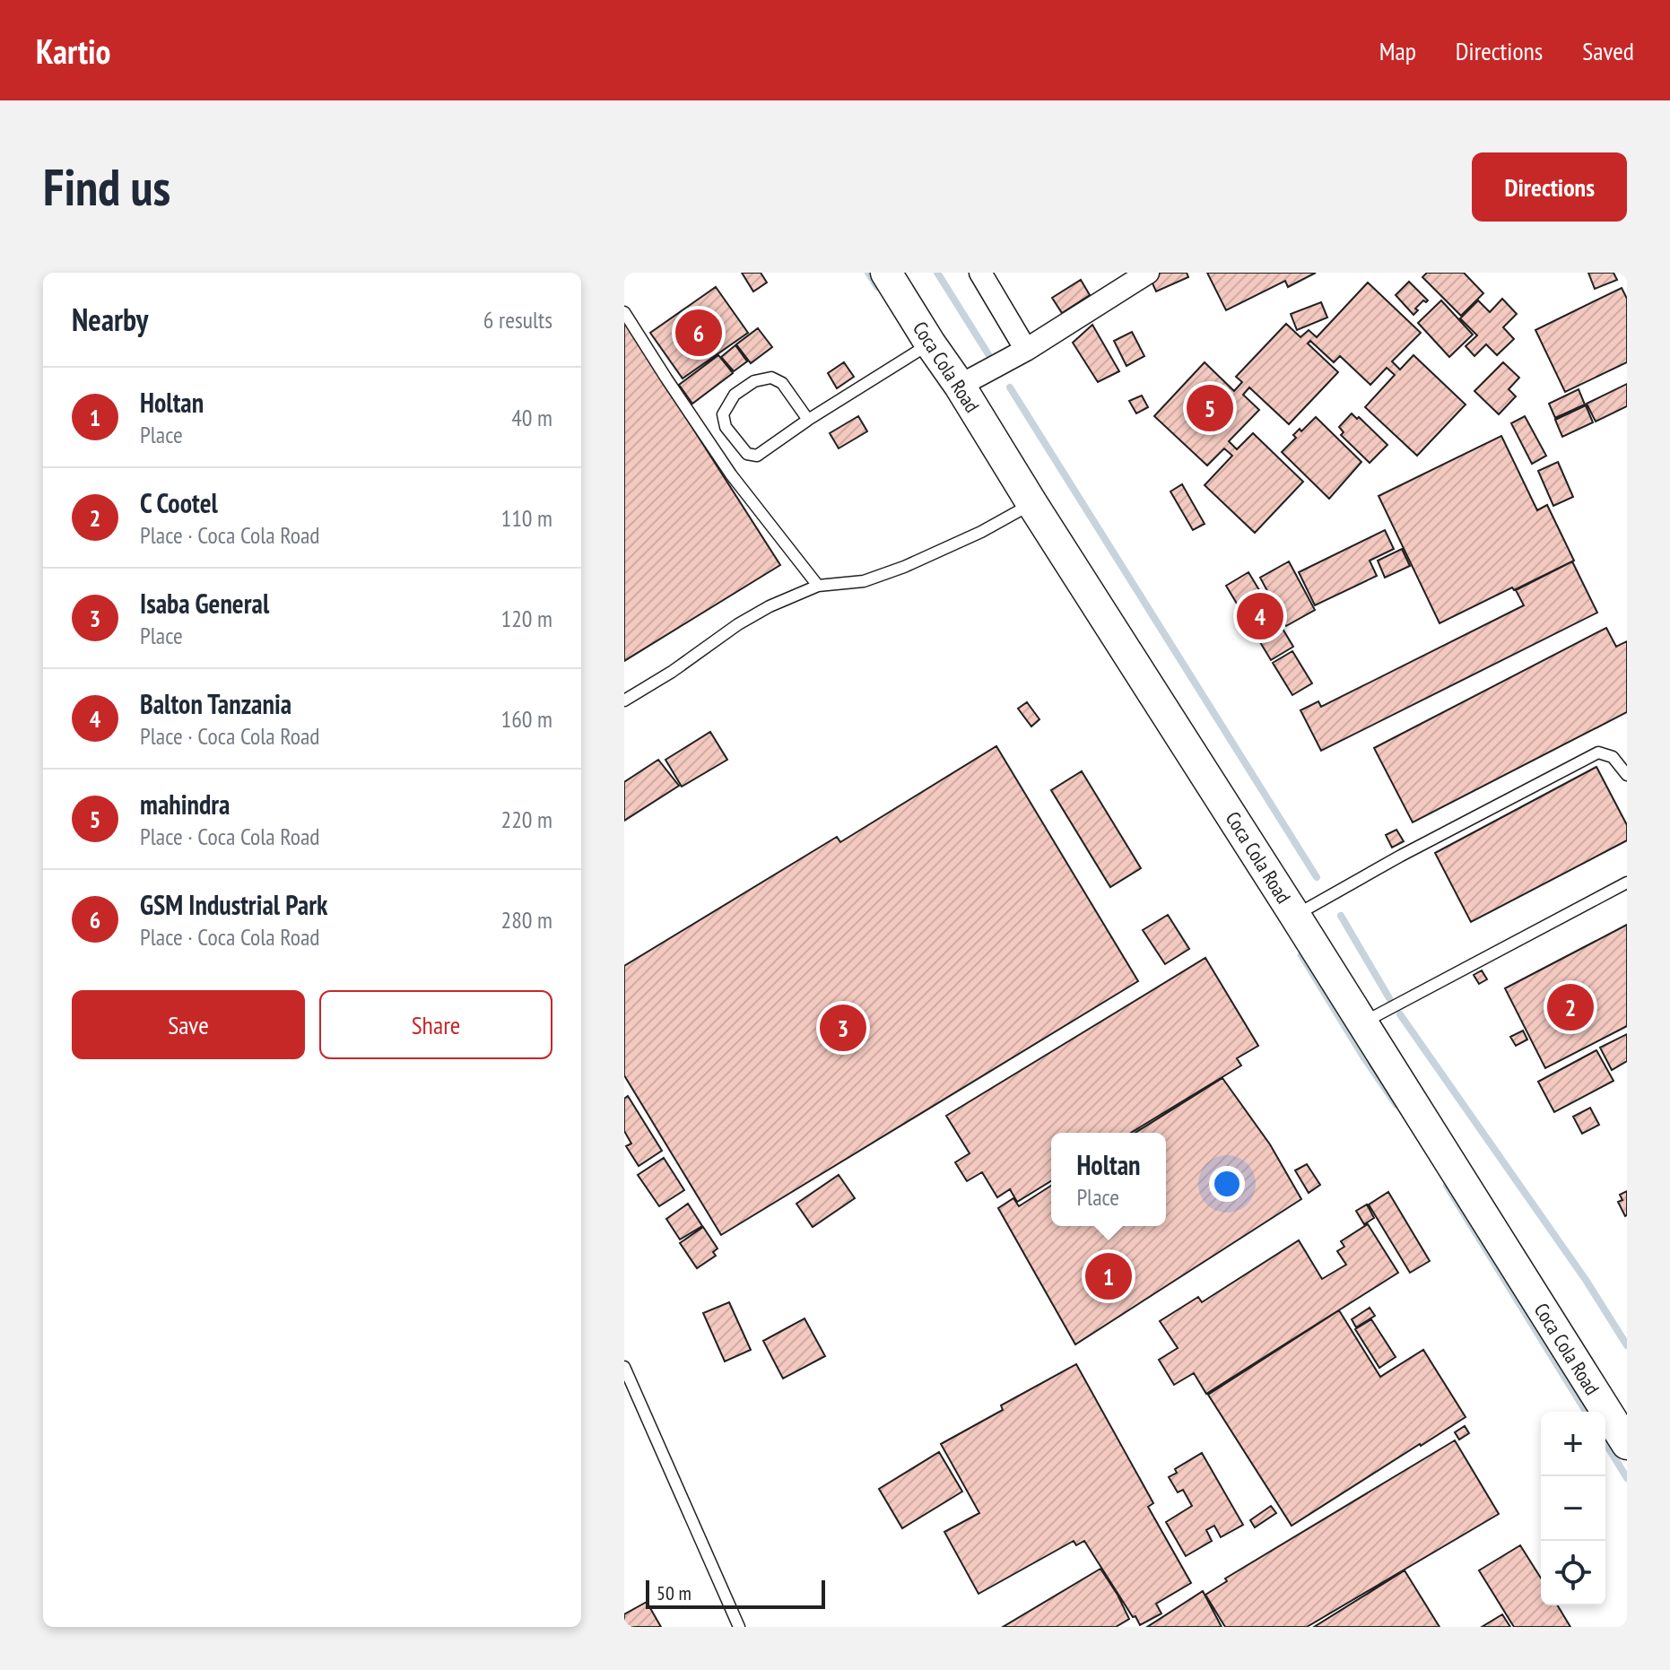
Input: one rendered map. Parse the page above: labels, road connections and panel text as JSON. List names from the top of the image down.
{
  "streets": {
    "main road": ["Coca Cola Road"]
  },
  "scale_bar": "50 m",
  "page": {
    "header": "Kartio",
    "nav": ["Map", "Directions", "Saved"],
    "buttons": [
      "Directions",
      ["Save", "Share"]
    ],
    "title": "Find us",
    "heading": ["Nearby", "6 results"],
    "pins": [
      "6",
      "5",
      "4",
      "2",
      "3",
      "1"
    ],
    "list": [
      {
        "mark": "1",
        "name": "Holtan",
        "note": "Place",
        "value": "40 m"
      },
      {
        "mark": "2",
        "name": "C Cootel",
        "note": "Place · Coca Cola Road",
        "value": "110 m"
      },
      {
        "mark": "3",
        "name": "Isaba General",
        "note": "Place",
        "value": "120 m"
      },
      {
        "mark": "4",
        "name": "Balton Tanzania",
        "note": "Place · Coca Cola Road",
        "value": "160 m"
      },
      {
        "mark": "5",
        "name": "mahindra",
        "note": "Place · Coca Cola Road",
        "value": "220 m"
      },
      {
        "mark": "6",
        "name": "GSM Industrial Park",
        "note": "Place · Coca Cola Road",
        "value": "280 m"
      }
    ],
    "popup": ["Holtan", "Place"],
    "map_buttons": ["+", "−"],
    "scale": "50 m"
  }
}
